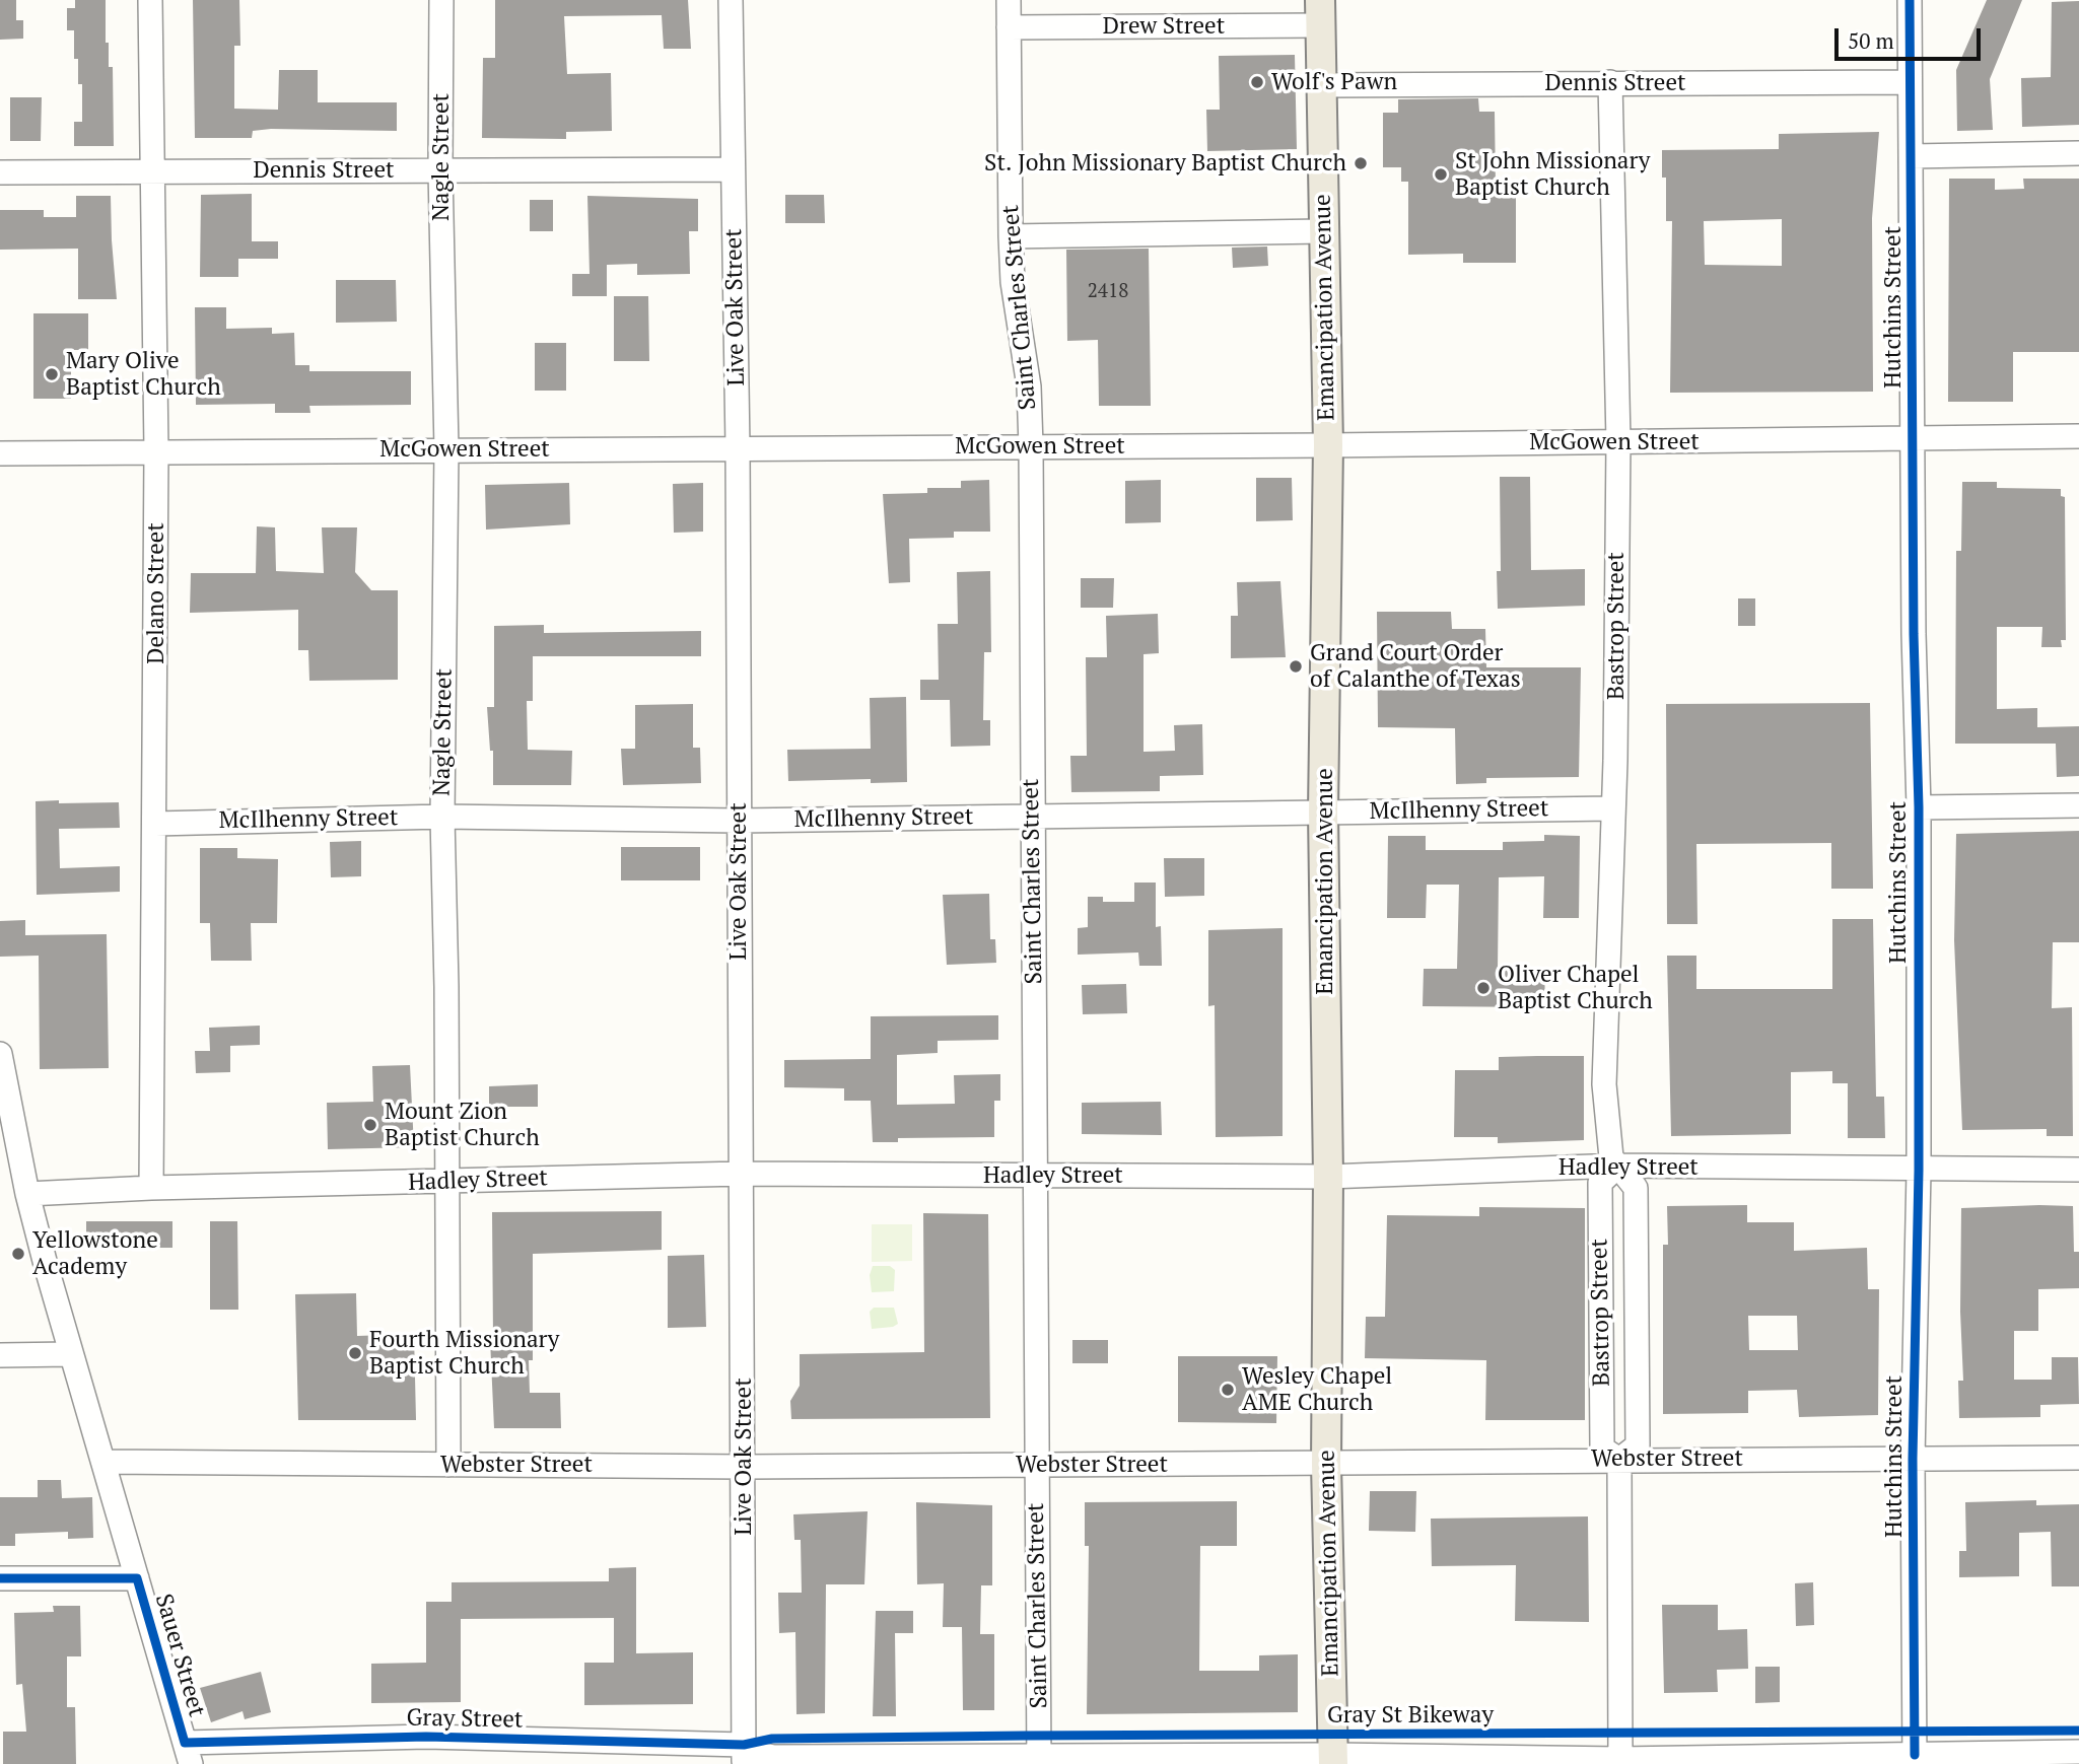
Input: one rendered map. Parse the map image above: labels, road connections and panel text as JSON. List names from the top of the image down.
{
  "streets": {
    "main road": ["Emancipation Avenue"],
    "street": [
      "Drew Street",
      "Dennis Street",
      "Nagle Street",
      "Live Oak Street",
      "Saint Charles Street",
      "Hutchins Street",
      "McGowen Street",
      "Delano Street",
      "Bastrop Street",
      "McIlhenny Street",
      "Hadley Street",
      "Webster Street",
      "Sauer Street",
      "Gray Street"
    ],
    "cycle path": ["Gray St Bikeway"]
  },
  "crossings": [
    ["Drew Street", "Saint Charles Street"],
    ["Drew Street", "Emancipation Avenue"],
    ["Dennis Street", "Nagle Street"],
    ["Dennis Street", "Live Oak Street"],
    ["Dennis Street", "Emancipation Avenue"],
    ["Dennis Street", "Hutchins Street"],
    ["Dennis Street", "Delano Street"],
    ["Dennis Street", "Bastrop Street"],
    ["Nagle Street", "McGowen Street"],
    ["Nagle Street", "McIlhenny Street"],
    ["Nagle Street", "Hadley Street"],
    ["Nagle Street", "Webster Street"],
    ["Live Oak Street", "McGowen Street"],
    ["Live Oak Street", "McIlhenny Street"],
    ["Live Oak Street", "Hadley Street"],
    ["Live Oak Street", "Webster Street"],
    ["Live Oak Street", "Gray Street"],
    ["Saint Charles Street", "McGowen Street"],
    ["Saint Charles Street", "McIlhenny Street"],
    ["Saint Charles Street", "Hadley Street"],
    ["Saint Charles Street", "Webster Street"],
    ["Saint Charles Street", "Gray Street"],
    ["Emancipation Avenue", "McGowen Street"],
    ["Emancipation Avenue", "McIlhenny Street"],
    ["Emancipation Avenue", "Hadley Street"],
    ["Emancipation Avenue", "Webster Street"],
    ["Emancipation Avenue", "Gray Street"],
    ["Hutchins Street", "McGowen Street"],
    ["Hutchins Street", "Hadley Street"],
    ["Hutchins Street", "Webster Street"],
    ["Hutchins Street", "Gray Street"],
    ["McGowen Street", "Delano Street"],
    ["McGowen Street", "Bastrop Street"],
    ["Delano Street", "McIlhenny Street"],
    ["Delano Street", "Hadley Street"],
    ["Bastrop Street", "McIlhenny Street"],
    ["Bastrop Street", "Hadley Street"],
    ["Bastrop Street", "Webster Street"],
    ["Hadley Street", "Sauer Street"],
    ["Webster Street", "Sauer Street"],
    ["Sauer Street", "Gray Street"]
  ],
  "places": [
    "Wolf's Pawn",
    "St. John Missionary Baptist Church",
    "St John Missionary Baptist Church",
    "Mary Olive Baptist Church",
    "Grand Court Order of Calanthe of Texas",
    "Oliver Chapel Baptist Church",
    "Mount Zion Baptist Church",
    "Yellowstone Academy",
    "Fourth Missionary Baptist Church",
    "Wesley Chapel AME Church"
  ],
  "house_numbers": ["2418"],
  "scale_bar": "50 m"
}
